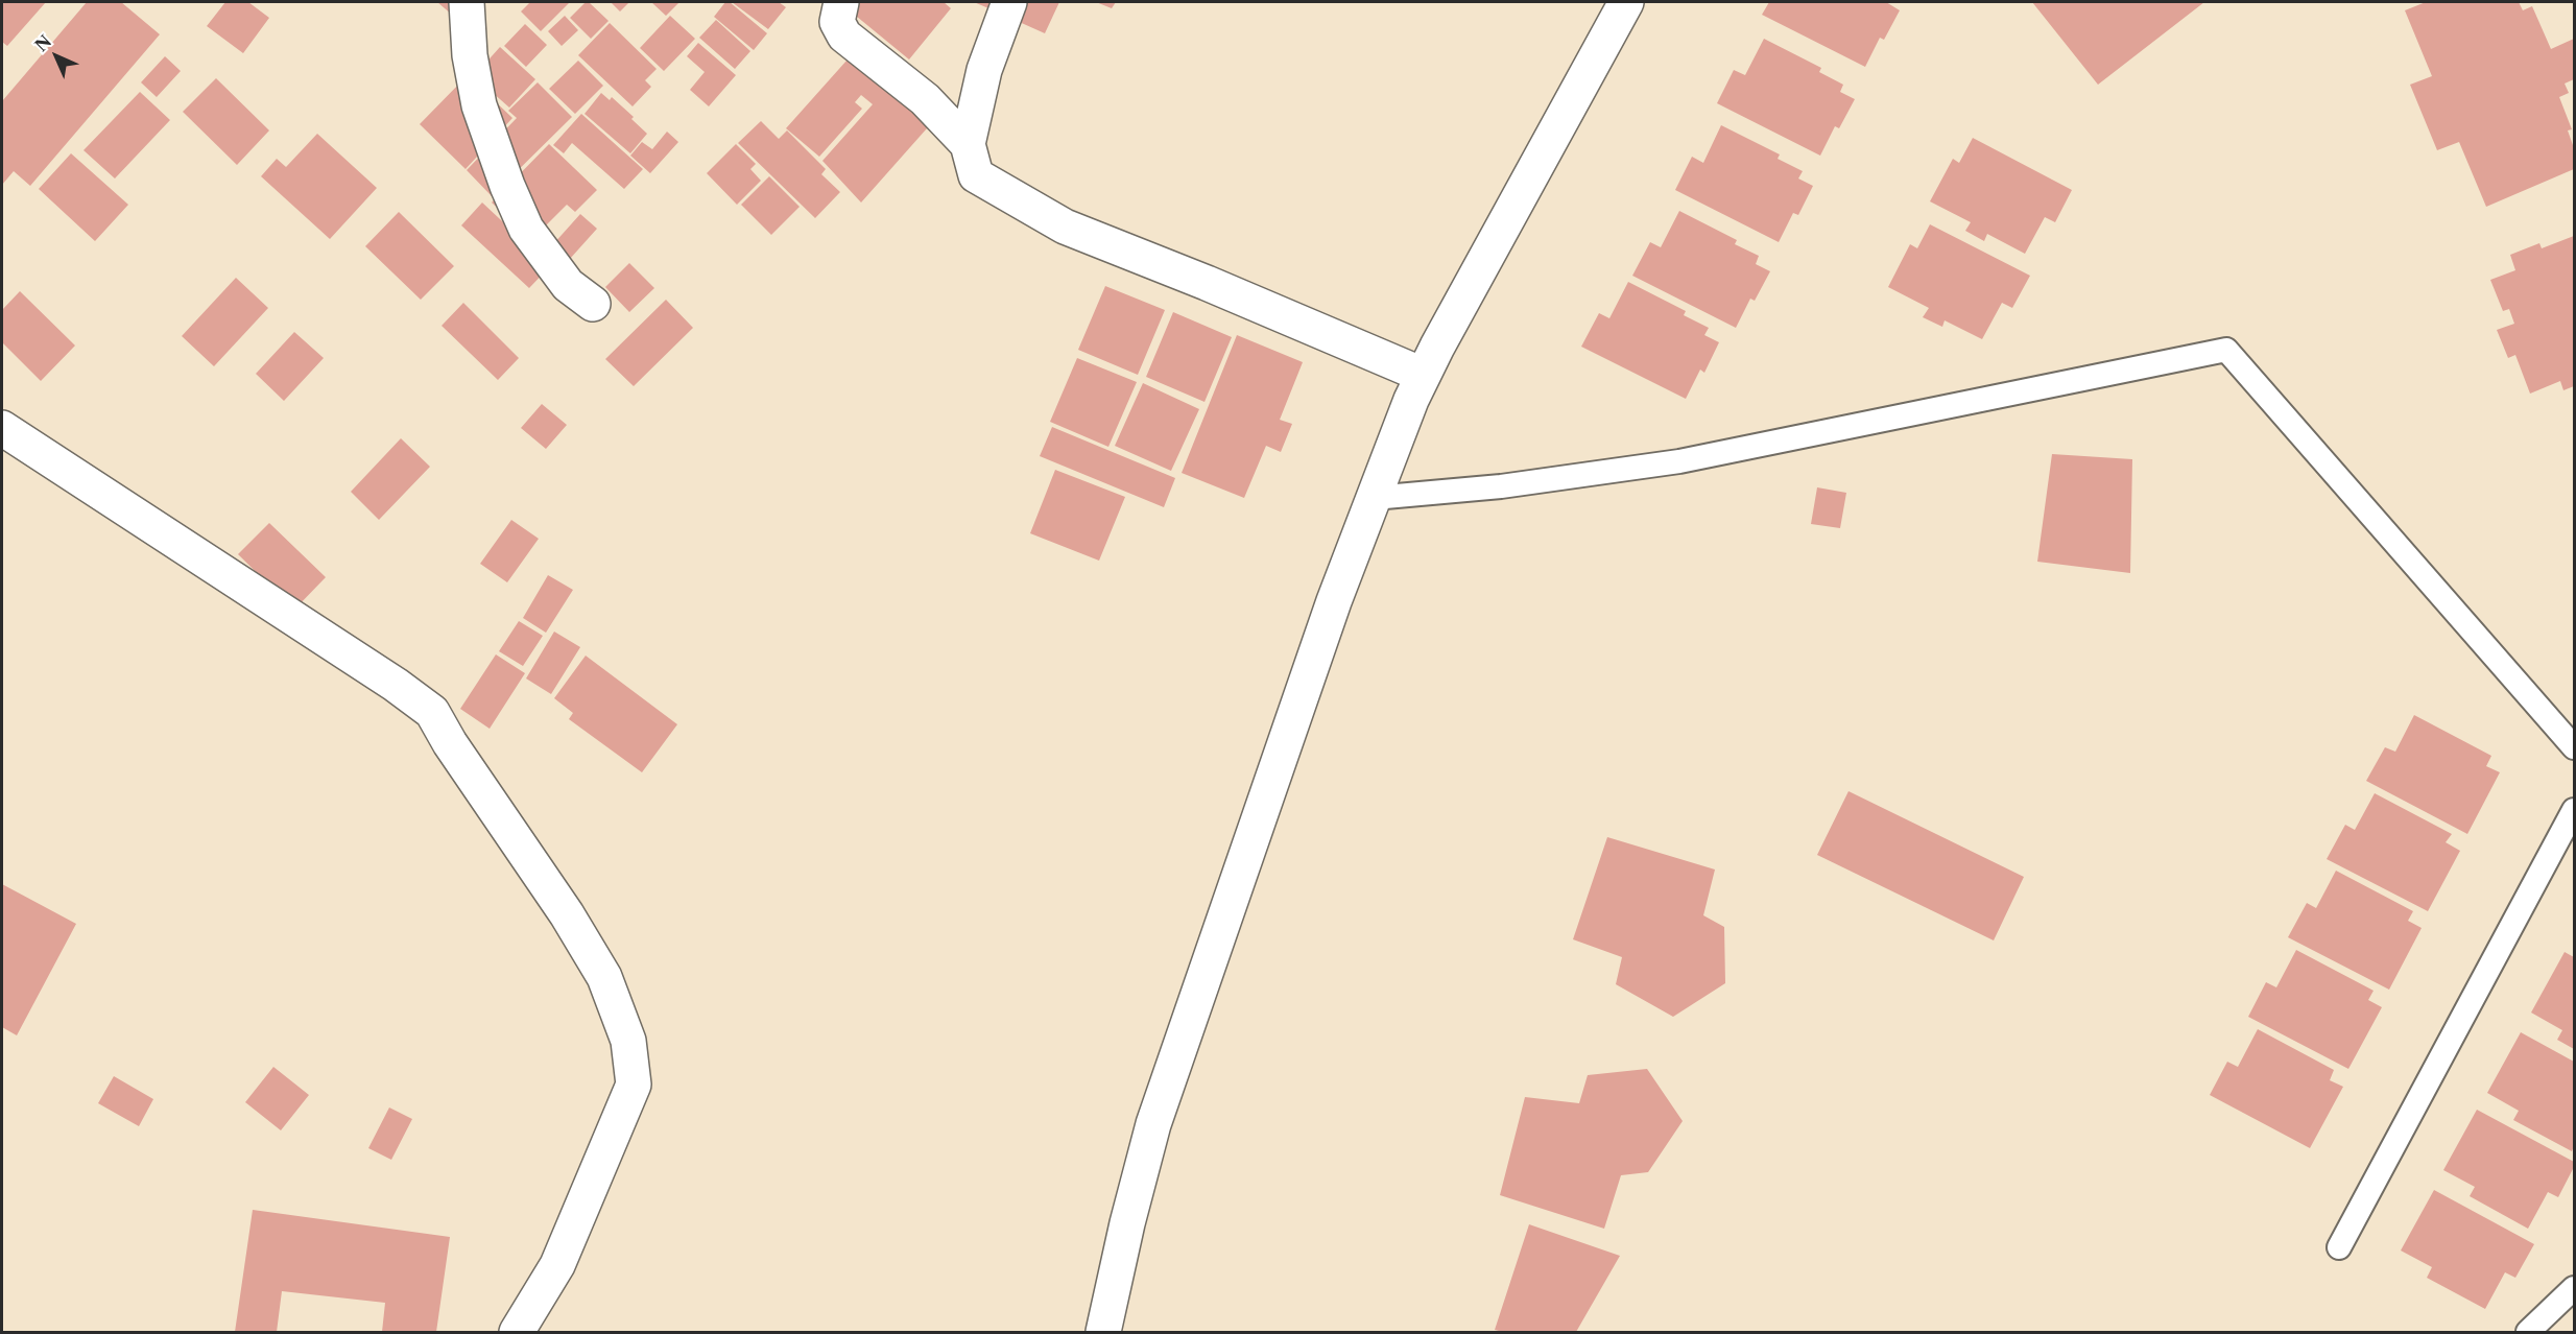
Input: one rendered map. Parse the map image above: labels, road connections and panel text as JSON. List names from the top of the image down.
{
  "north": "top left"
}
